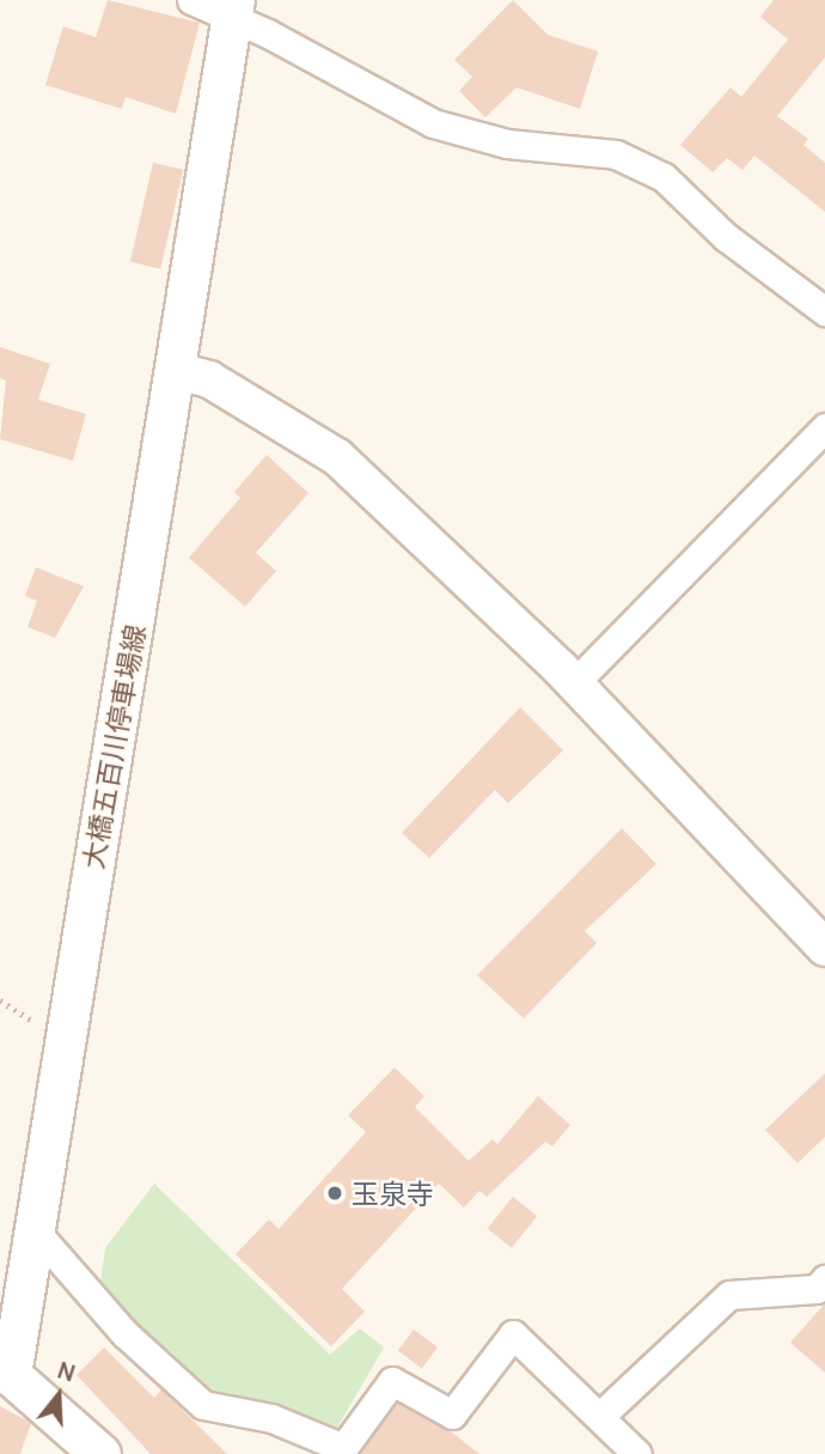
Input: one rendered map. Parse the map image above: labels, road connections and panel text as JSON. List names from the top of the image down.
{
  "streets": {
    "main road": ["大橋五百川停車場線"]
  },
  "places": ["玉泉寺"],
  "north": "top"
}
